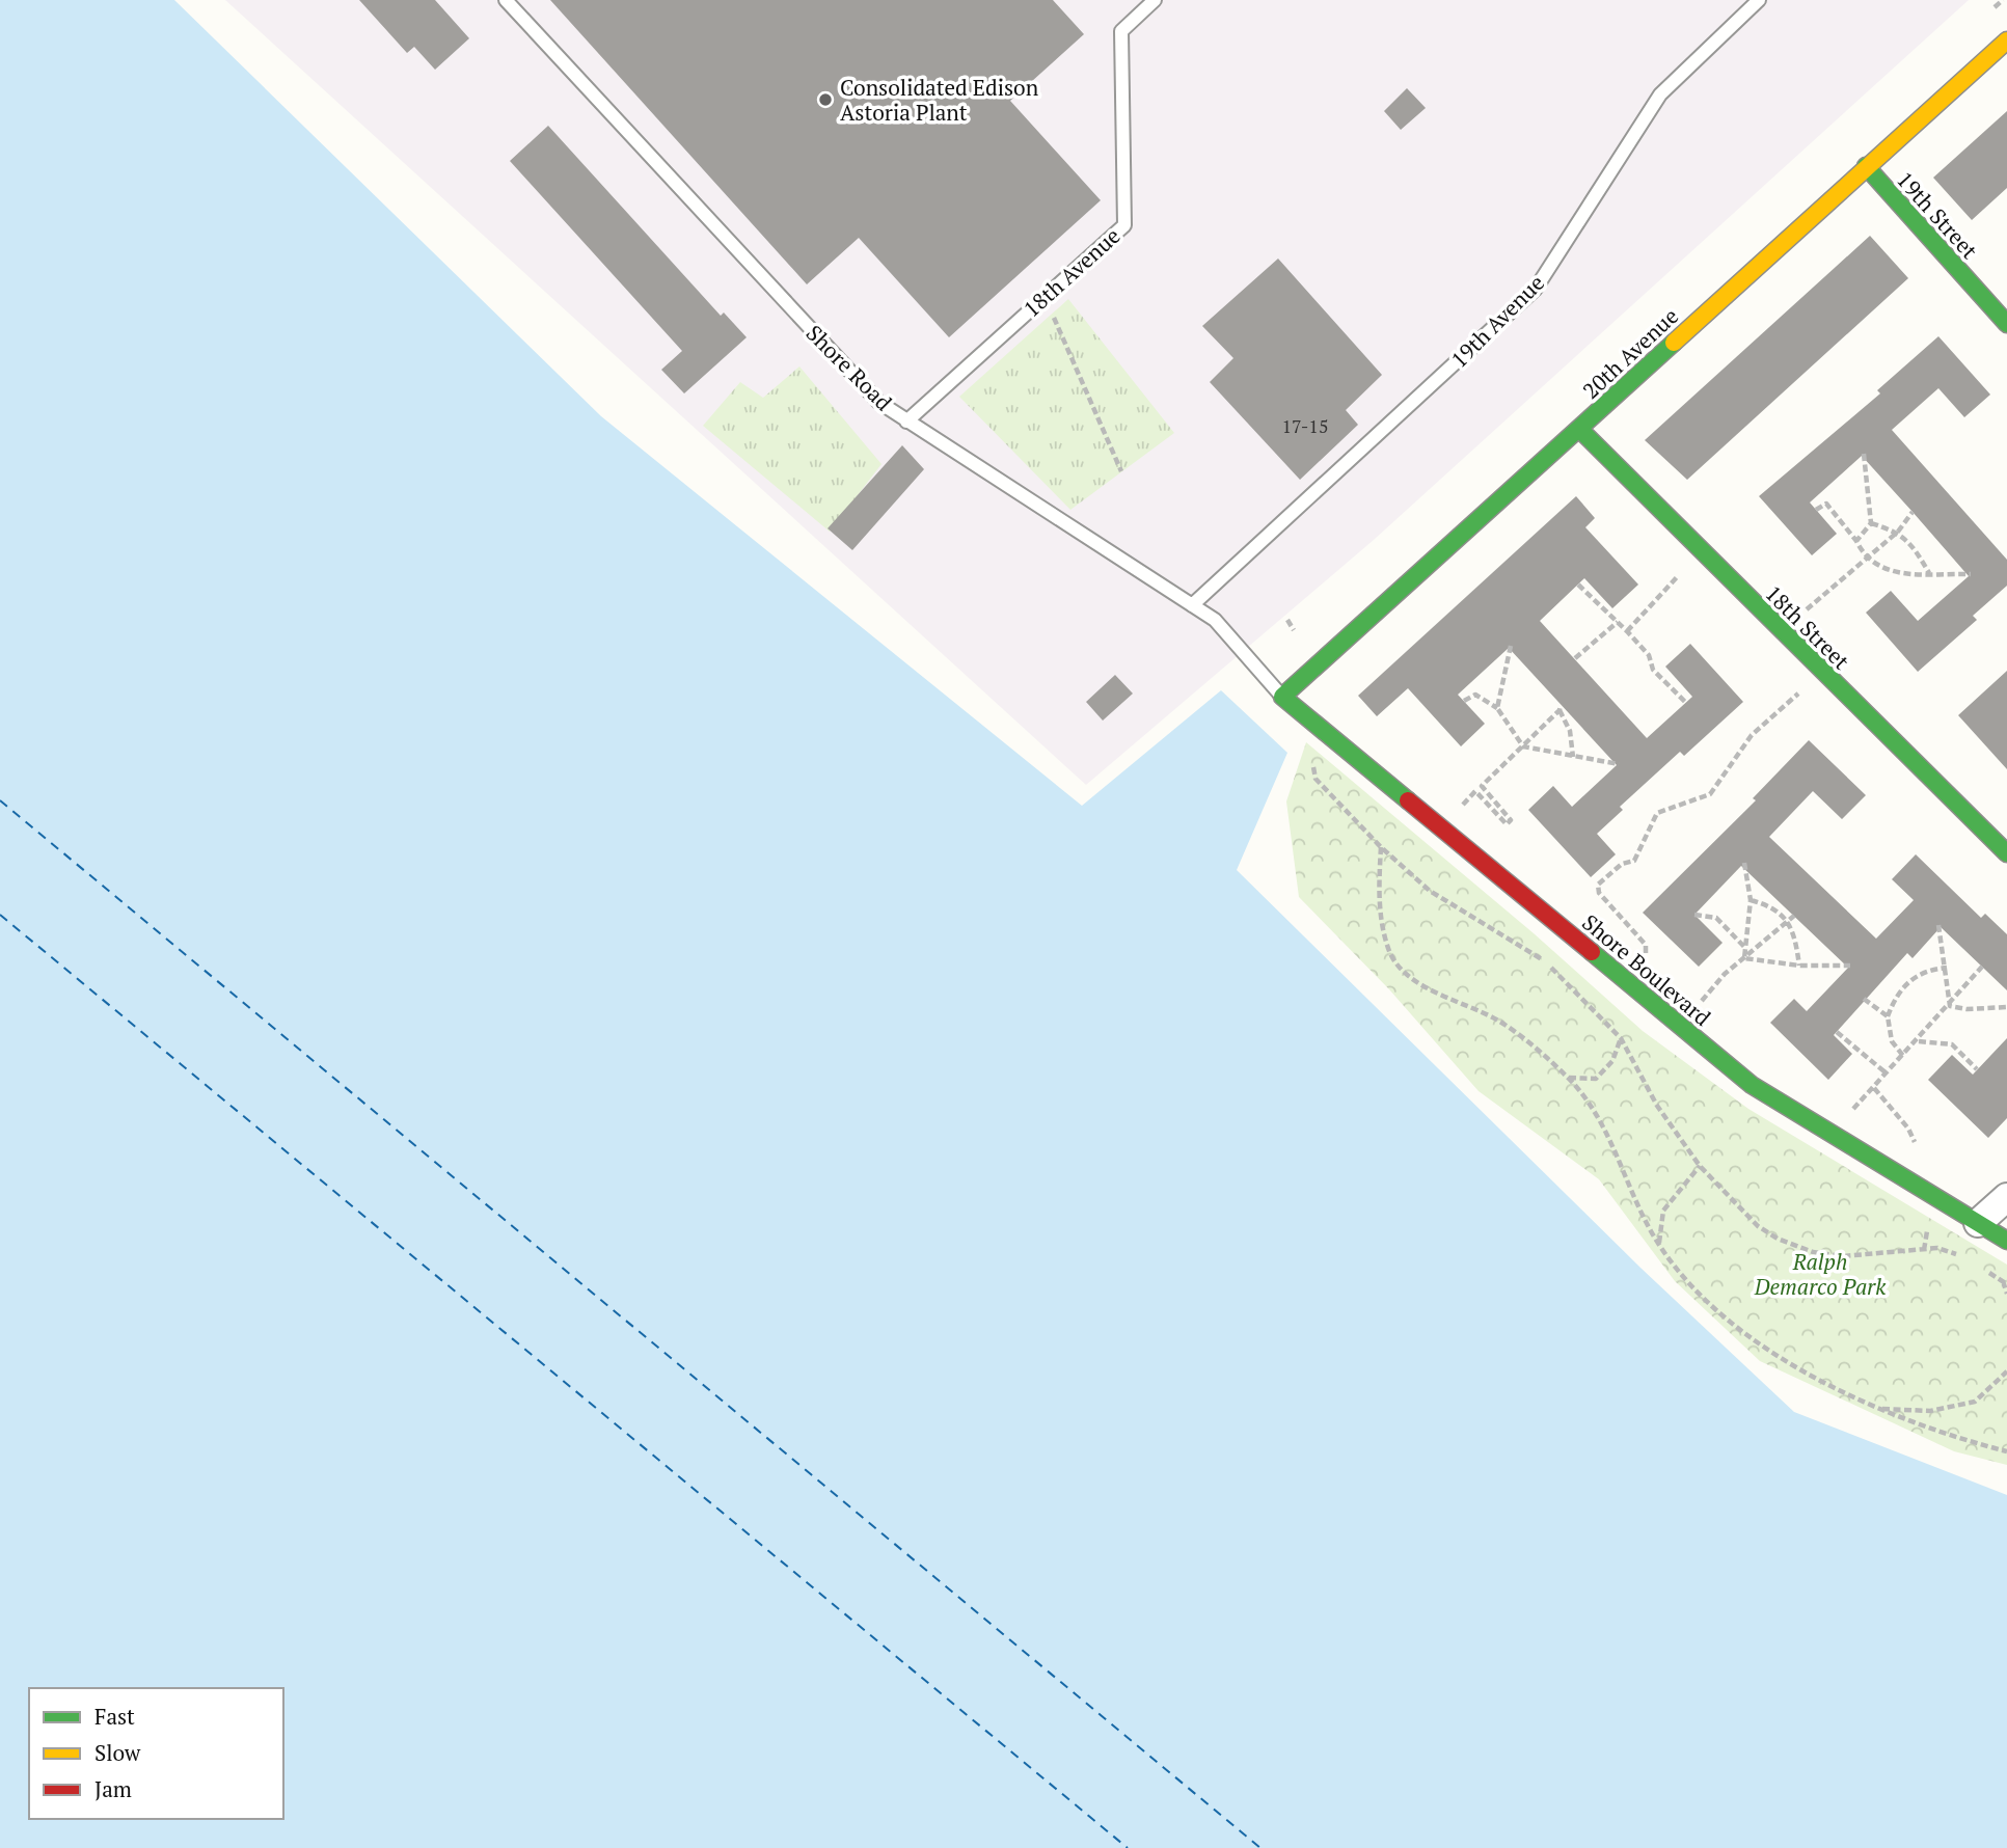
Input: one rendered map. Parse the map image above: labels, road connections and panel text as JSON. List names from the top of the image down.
{
  "streets": {
    "street": [
      "19th Street",
      "20th Avenue",
      "18th Street",
      "Shore Boulevard"
    ],
    "lane": ["18th Avenue", "19th Avenue", "Shore Road"]
  },
  "crossings": [
    ["19th Street", "20th Avenue"],
    ["18th Avenue", "Shore Road"],
    ["19th Avenue", "Shore Road"],
    ["20th Avenue", "Shore Road"],
    ["20th Avenue", "18th Street"],
    ["20th Avenue", "Shore Boulevard"],
    ["Shore Road", "Shore Boulevard"]
  ],
  "parks": ["Ralph Demarco Park"],
  "places": ["Consolidated Edison Astoria Plant"],
  "house_numbers": ["17-15"],
  "legend": ["Fast", "Slow", "Jam"]
}
